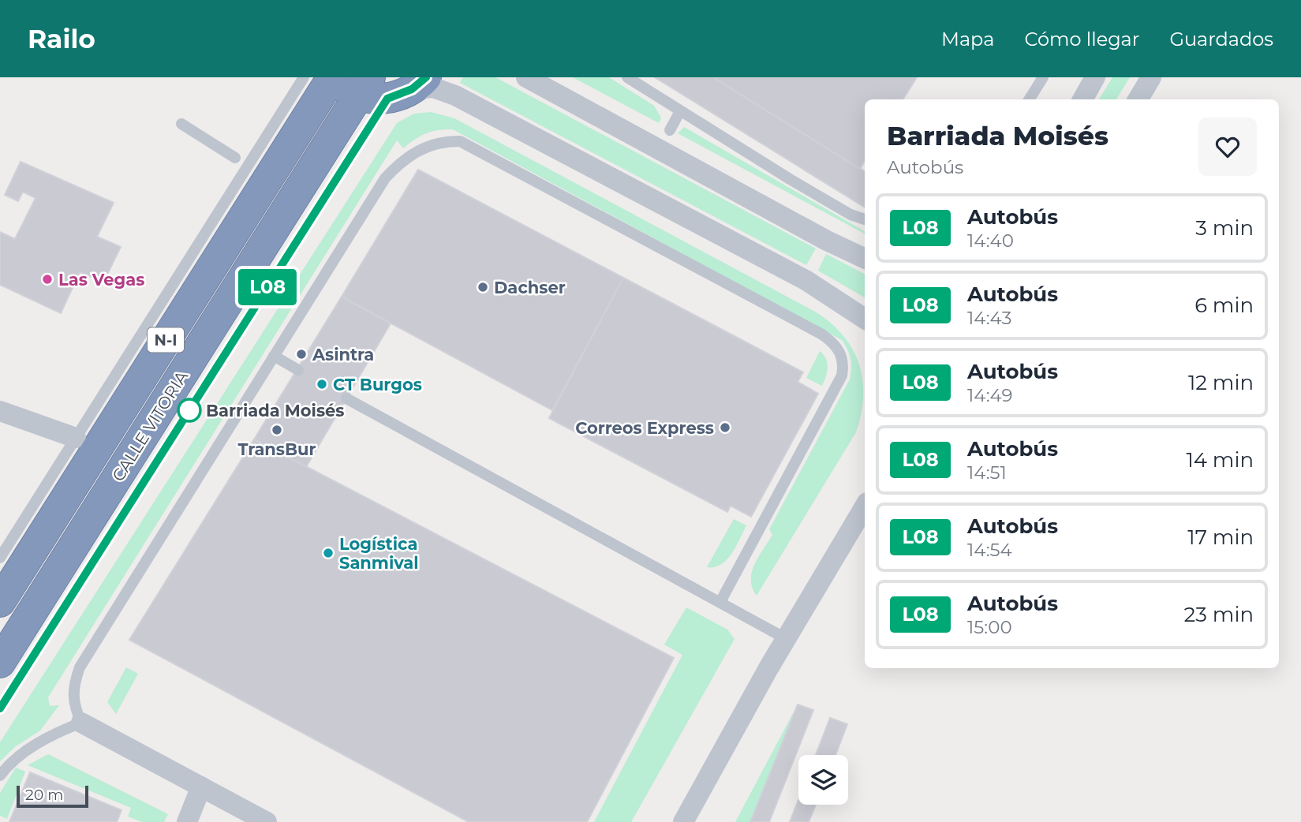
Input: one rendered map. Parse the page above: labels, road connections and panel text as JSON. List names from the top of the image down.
{
  "streets": {
    "highway": ["N-I", "CALLE VITORIA"]
  },
  "places": [
    "Las Vegas",
    "Dachser",
    "Asintra",
    "CT Burgos",
    "Barriada Moisés",
    "Correos Express",
    "TransBur",
    "Logística Sanmival"
  ],
  "lines": ["bus line L08"],
  "scale_bar": "20 m",
  "page": {
    "header": "Railo",
    "nav": ["Mapa", "Cómo llegar", "Guardados"],
    "on_map": "L08",
    "heading": ["Barriada Moisés", "Autobús"],
    "list": [
      {
        "mark": "L08",
        "name": "Autobús",
        "note": "14:40",
        "value": "3 min"
      },
      {
        "mark": "L08",
        "name": "Autobús",
        "note": "14:43",
        "value": "6 min"
      },
      {
        "mark": "L08",
        "name": "Autobús",
        "note": "14:49",
        "value": "12 min"
      },
      {
        "mark": "L08",
        "name": "Autobús",
        "note": "14:51",
        "value": "14 min"
      },
      {
        "mark": "L08",
        "name": "Autobús",
        "note": "14:54",
        "value": "17 min"
      },
      {
        "mark": "L08",
        "name": "Autobús",
        "note": "15:00",
        "value": "23 min"
      }
    ],
    "scale": "20 m"
  }
}
